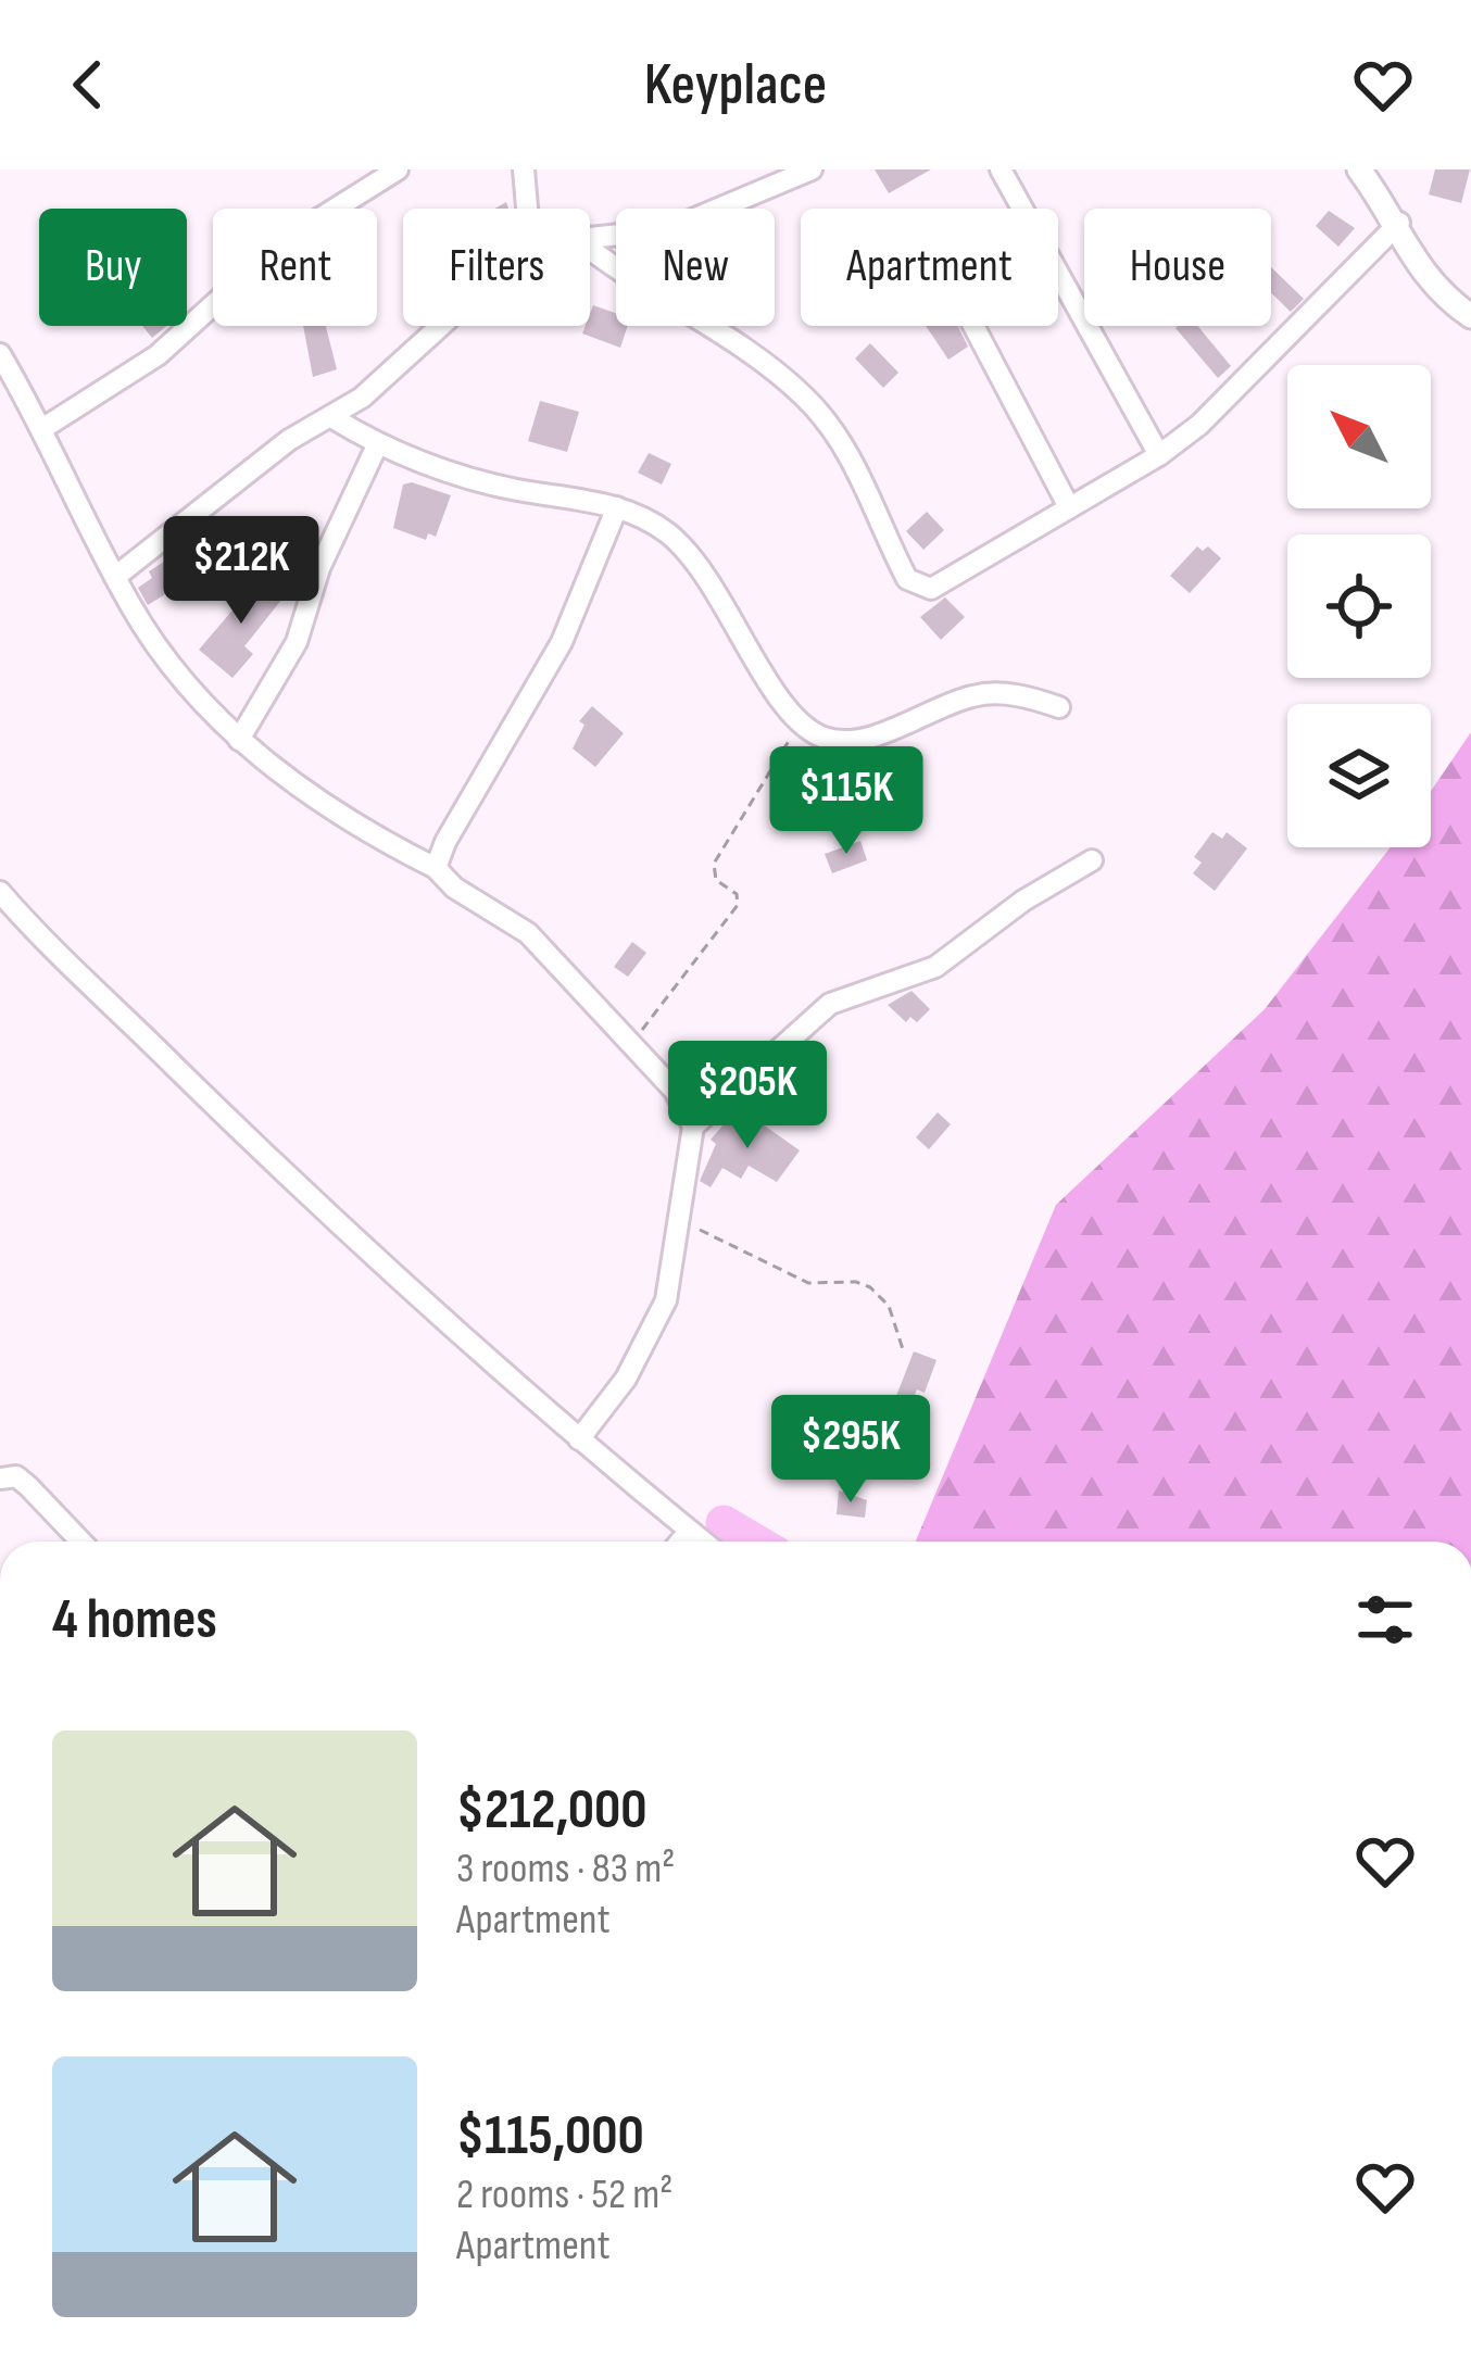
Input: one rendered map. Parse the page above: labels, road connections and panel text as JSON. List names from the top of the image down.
{
  "north": "top left",
  "page": {
    "header": "Keyplace",
    "chip": [
      "Buy",
      "Rent",
      "Filters",
      "New",
      "Apartment",
      "House"
    ],
    "price": [
      "$212K",
      "$115K",
      "$205K",
      "$295K"
    ],
    "heading": "4 homes",
    "list": [
      {
        "name": "$212,000",
        "note": "3 rooms · 83 m² · Apartment"
      },
      {
        "name": "$115,000",
        "note": "2 rooms · 52 m² · Apartment"
      }
    ]
  }
}
